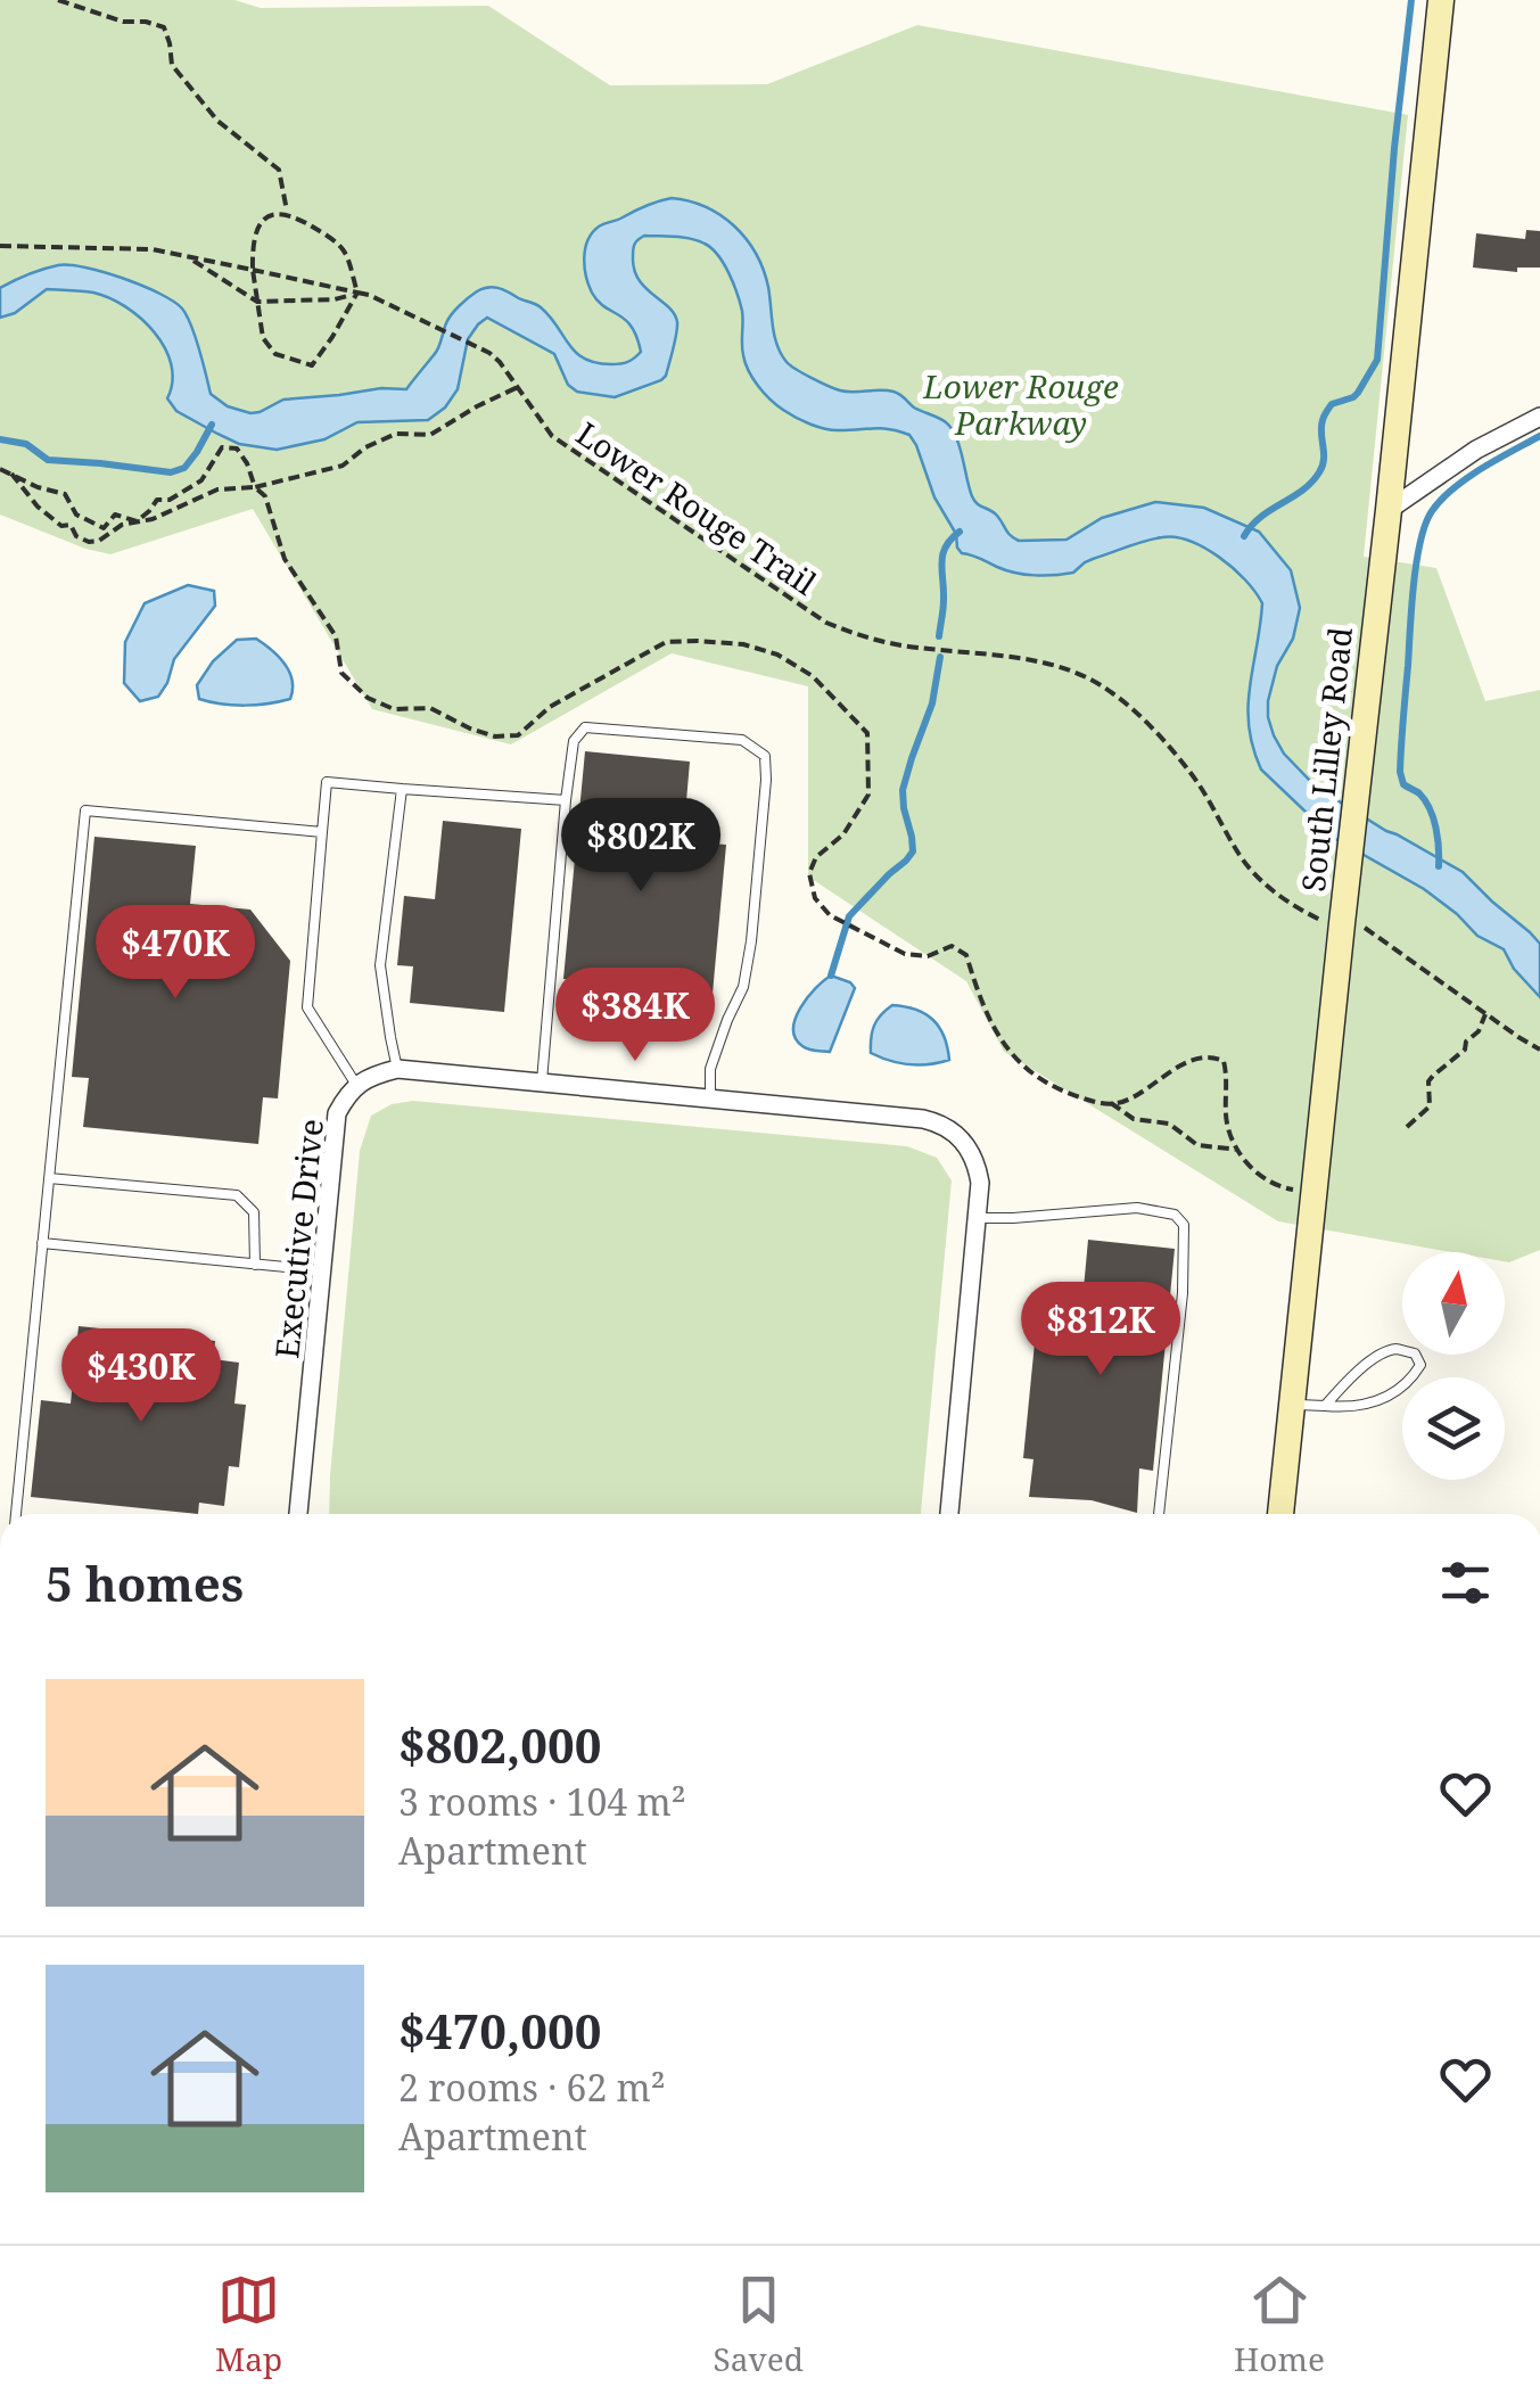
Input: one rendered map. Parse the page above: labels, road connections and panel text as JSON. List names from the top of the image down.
{
  "streets": {
    "street": ["South Lilley Road", "Executive Drive"],
    "path": ["Lower Rouge Trail"]
  },
  "parks": ["Lower Rouge Parkway"],
  "north": "top",
  "page": {
    "price": [
      "$802K",
      "$470K",
      "$384K",
      "$812K",
      "$430K"
    ],
    "heading": "5 homes",
    "list": [
      {
        "name": "$802,000",
        "note": "3 rooms · 104 m² · Apartment"
      },
      {
        "name": "$470,000",
        "note": "2 rooms · 62 m² · Apartment"
      }
    ],
    "tabs": ["Map", "Saved", "Home"]
  }
}
